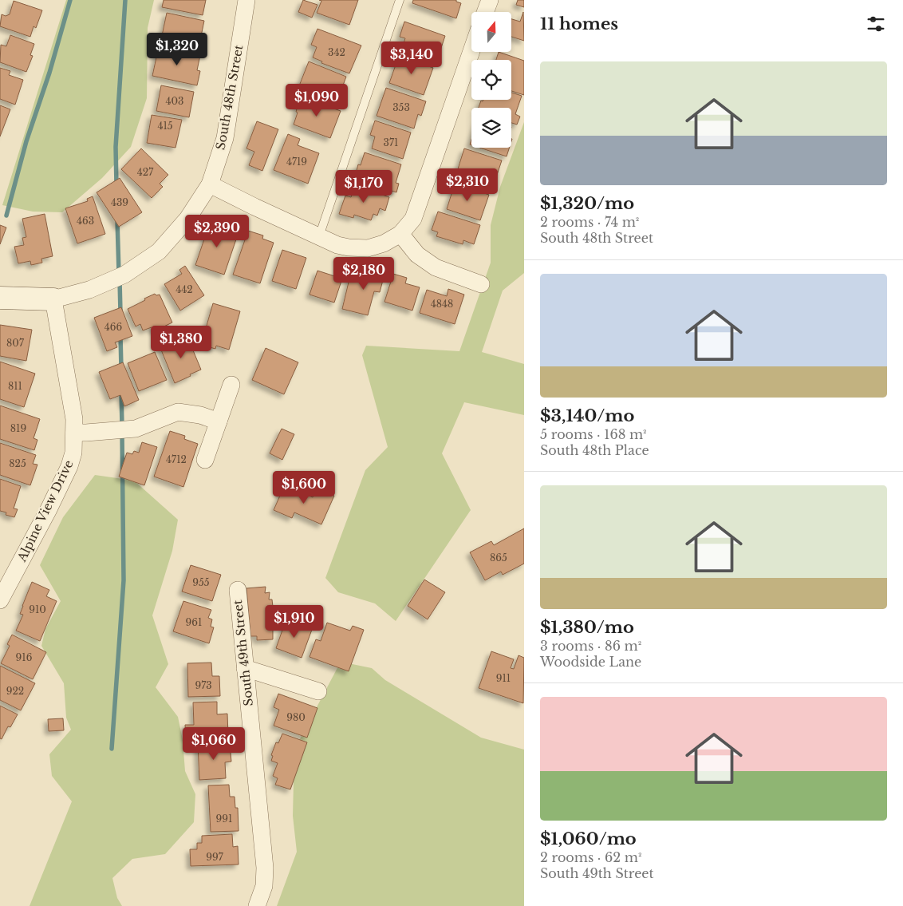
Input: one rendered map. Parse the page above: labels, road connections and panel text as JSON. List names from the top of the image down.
{
  "streets": {
    "street": ["South 48th Street", "Alpine View Drive", "South 49th Street"]
  },
  "crossings": [
    ["South 48th Street", "Alpine View Drive"]
  ],
  "house_numbers": [
    "342",
    "403",
    "353",
    "415",
    "371",
    "4719",
    "427",
    "439",
    "463",
    "442",
    "4848",
    "466",
    "807",
    "811",
    "819",
    "4712",
    "825",
    "865",
    "955",
    "910",
    "961",
    "916",
    "911",
    "973",
    "922",
    "980",
    "991",
    "997"
  ],
  "north": "top",
  "page": {
    "heading": "11 homes",
    "price": [
      "$1,320",
      "$3,140",
      "$1,090",
      "$2,310",
      "$1,170",
      "$2,390",
      "$2,180",
      "$1,380",
      "$1,600",
      "$1,910",
      "$1,060"
    ],
    "list": [
      {
        "name": "$1,320/mo",
        "note": "2 rooms · 74 m² · South 48th Street"
      },
      {
        "name": "$3,140/mo",
        "note": "5 rooms · 168 m² · South 48th Place"
      },
      {
        "name": "$1,380/mo",
        "note": "3 rooms · 86 m² · Woodside Lane"
      },
      {
        "name": "$1,060/mo",
        "note": "2 rooms · 62 m² · South 49th Street"
      }
    ]
  }
}
